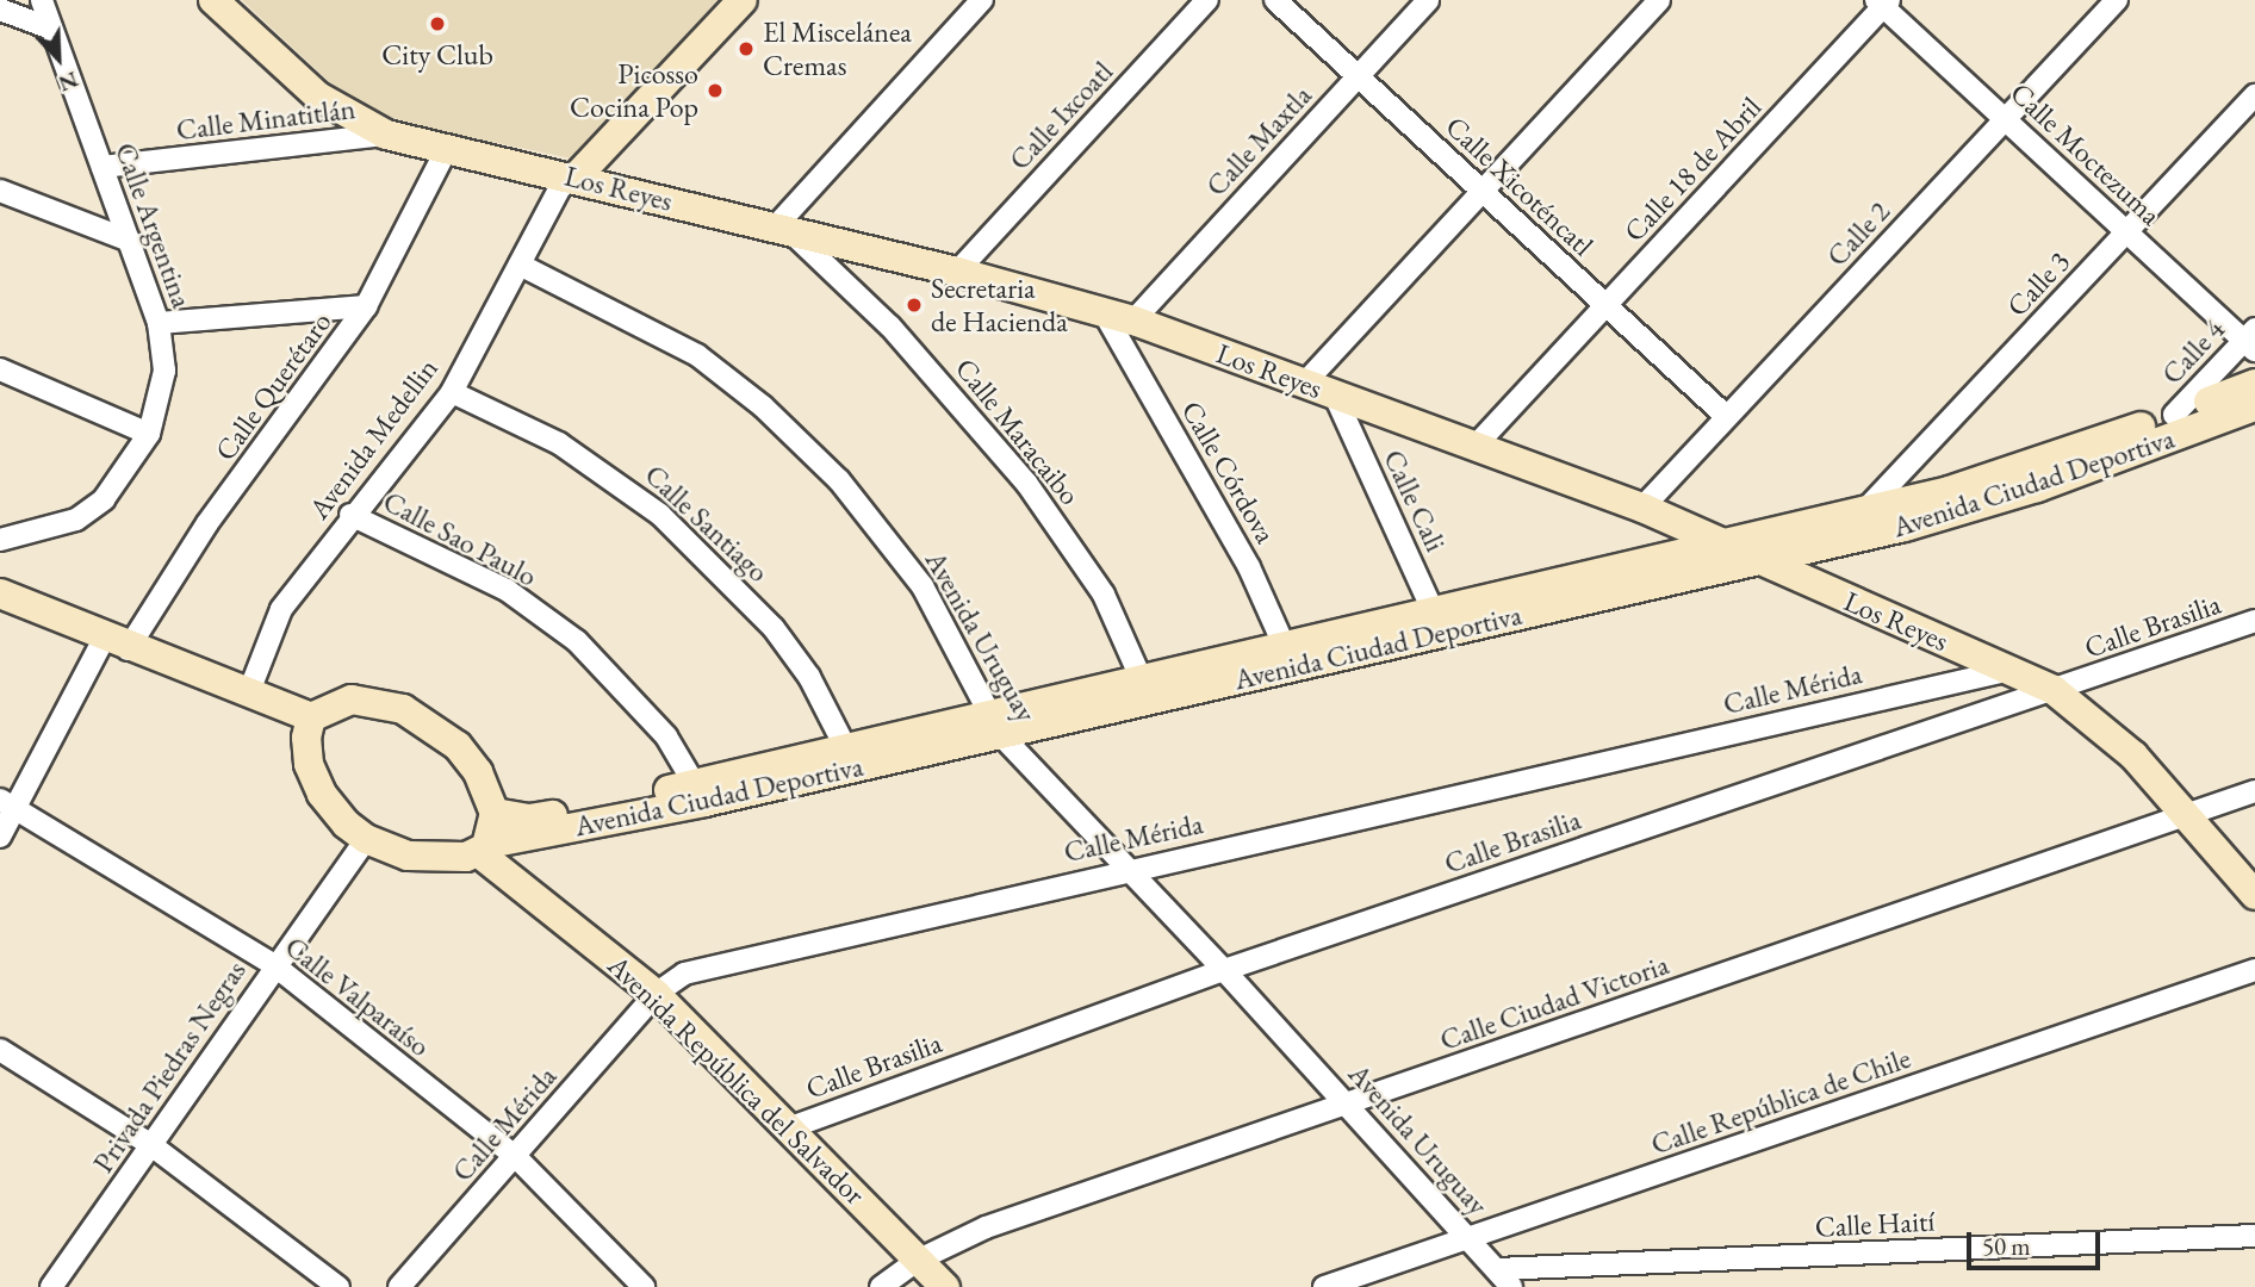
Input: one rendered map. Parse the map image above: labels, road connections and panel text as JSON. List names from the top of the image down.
{
  "streets": {
    "street": [
      "Calle Ixcoatl",
      "Calle Minatitlán",
      "Calle Maxtla",
      "Calle Moctezuma",
      "Calle 18 de Abril",
      "Calle Xicoténcatl",
      "Los Reyes",
      "Calle Argentina",
      "Calle 2",
      "Calle 3",
      "Calle 4",
      "Calle Querétaro",
      "Calle Maracaibo",
      "Avenida Medellin",
      "Calle Córdova",
      "Avenida Ciudad Deportiva",
      "Calle Cali",
      "Calle Santiago",
      "Calle Sao Paulo",
      "Calle Brasilia",
      "Avenida Uruguay",
      "Calle Mérida",
      "Calle Valparaíso",
      "Calle Ciudad Victoria",
      "Privada Piedras Negras",
      "Avenida República del Salvador",
      "Calle República de Chile",
      "Calle Haití"
    ]
  },
  "crossings": [
    ["Calle Ixcoatl", "Los Reyes"],
    ["Calle Minatitlán", "Los Reyes"],
    ["Calle Minatitlán", "Calle Argentina"],
    ["Calle Maxtla", "Calle Xicoténcatl"],
    ["Calle Maxtla", "Los Reyes"],
    ["Calle Moctezuma", "Calle 18 de Abril"],
    ["Calle Moctezuma", "Calle 2"],
    ["Calle Moctezuma", "Calle 3"],
    ["Calle Moctezuma", "Calle 4"],
    ["Calle 18 de Abril", "Calle Xicoténcatl"],
    ["Calle 18 de Abril", "Los Reyes"],
    ["Calle Xicoténcatl", "Calle 2"],
    ["Los Reyes", "Calle 2"],
    ["Los Reyes", "Calle Querétaro"],
    ["Los Reyes", "Calle Maracaibo"],
    ["Los Reyes", "Avenida Medellin"],
    ["Los Reyes", "Calle Córdova"],
    ["Los Reyes", "Avenida Ciudad Deportiva"],
    ["Los Reyes", "Calle Cali"],
    ["Los Reyes", "Calle Brasilia"],
    ["Los Reyes", "Calle Mérida"],
    ["Los Reyes", "Calle Ciudad Victoria"],
    ["Calle 3", "Avenida Ciudad Deportiva"],
    ["Calle 4", "Avenida Ciudad Deportiva"],
    ["Calle Querétaro", "Calle Valparaíso"],
    ["Calle Maracaibo", "Avenida Ciudad Deportiva"],
    ["Avenida Medellin", "Calle Santiago"],
    ["Avenida Medellin", "Calle Sao Paulo"],
    ["Avenida Medellin", "Avenida Uruguay"],
    ["Calle Córdova", "Avenida Ciudad Deportiva"],
    ["Avenida Ciudad Deportiva", "Calle Cali"],
    ["Avenida Ciudad Deportiva", "Calle Santiago"],
    ["Avenida Ciudad Deportiva", "Calle Sao Paulo"],
    ["Avenida Ciudad Deportiva", "Avenida Uruguay"],
    ["Avenida Ciudad Deportiva", "Privada Piedras Negras"],
    ["Avenida Ciudad Deportiva", "Avenida República del Salvador"],
    ["Calle Brasilia", "Avenida Uruguay"],
    ["Calle Brasilia", "Avenida República del Salvador"],
    ["Avenida Uruguay", "Calle Mérida"],
    ["Avenida Uruguay", "Calle Ciudad Victoria"],
    ["Avenida Uruguay", "Calle República de Chile"],
    ["Avenida Uruguay", "Calle Haití"],
    ["Calle Mérida", "Calle Valparaíso"],
    ["Calle Mérida", "Avenida República del Salvador"],
    ["Calle Valparaíso", "Privada Piedras Negras"],
    ["Calle Ciudad Victoria", "Avenida República del Salvador"],
    ["Privada Piedras Negras", "Avenida República del Salvador"]
  ],
  "places": [
    "City Club",
    "El Miscelánea Cremas",
    "Picosso Cocina Pop",
    "Secretaria de Hacienda"
  ],
  "scale_bar": "50 m",
  "north": "bottom right"
}
